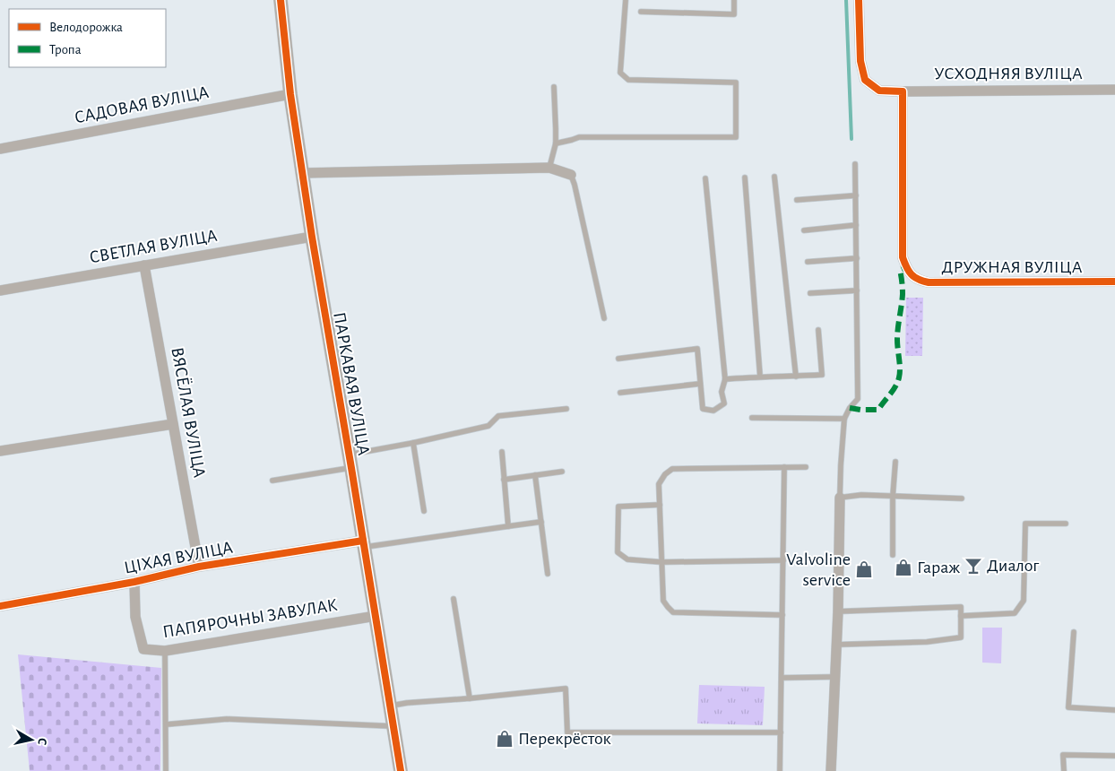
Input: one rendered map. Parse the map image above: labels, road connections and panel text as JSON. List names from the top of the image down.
{
  "streets": {
    "street": [
      "УСХОДНЯЯ ВУЛІЦА",
      "САДОВАЯ ВУЛІЦА",
      "СВЕТЛАЯ ВУЛІЦА",
      "ДРУЖНАЯ ВУЛІЦА",
      "ПАРКАВАЯ ВУЛІЦА",
      "ВЯСЁЛАЯ ВУЛІЦА",
      "ЦІХАЯ ВУЛІЦА",
      "ПАПЯРОЧНЫ ЗАВУЛАК"
    ]
  },
  "crossings": [
    ["УСХОДНЯЯ ВУЛІЦА", "ДРУЖНАЯ ВУЛІЦА"],
    ["САДОВАЯ ВУЛІЦА", "ПАРКАВАЯ ВУЛІЦА"],
    ["СВЕТЛАЯ ВУЛІЦА", "ПАРКАВАЯ ВУЛІЦА"],
    ["СВЕТЛАЯ ВУЛІЦА", "ВЯСЁЛАЯ ВУЛІЦА"],
    ["ПАРКАВАЯ ВУЛІЦА", "ЦІХАЯ ВУЛІЦА"],
    ["ПАРКАВАЯ ВУЛІЦА", "ПАПЯРОЧНЫ ЗАВУЛАК"],
    ["ВЯСЁЛАЯ ВУЛІЦА", "ЦІХАЯ ВУЛІЦА"],
    ["ЦІХАЯ ВУЛІЦА", "ПАПЯРОЧНЫ ЗАВУЛАК"]
  ],
  "places": {
    "bar": ["Диалог"],
    "shop": ["Гараж", "Valvoline service", "Перекрёсток"]
  },
  "legend": ["Велодорожка", "Тропа"],
  "north": "right"
}
